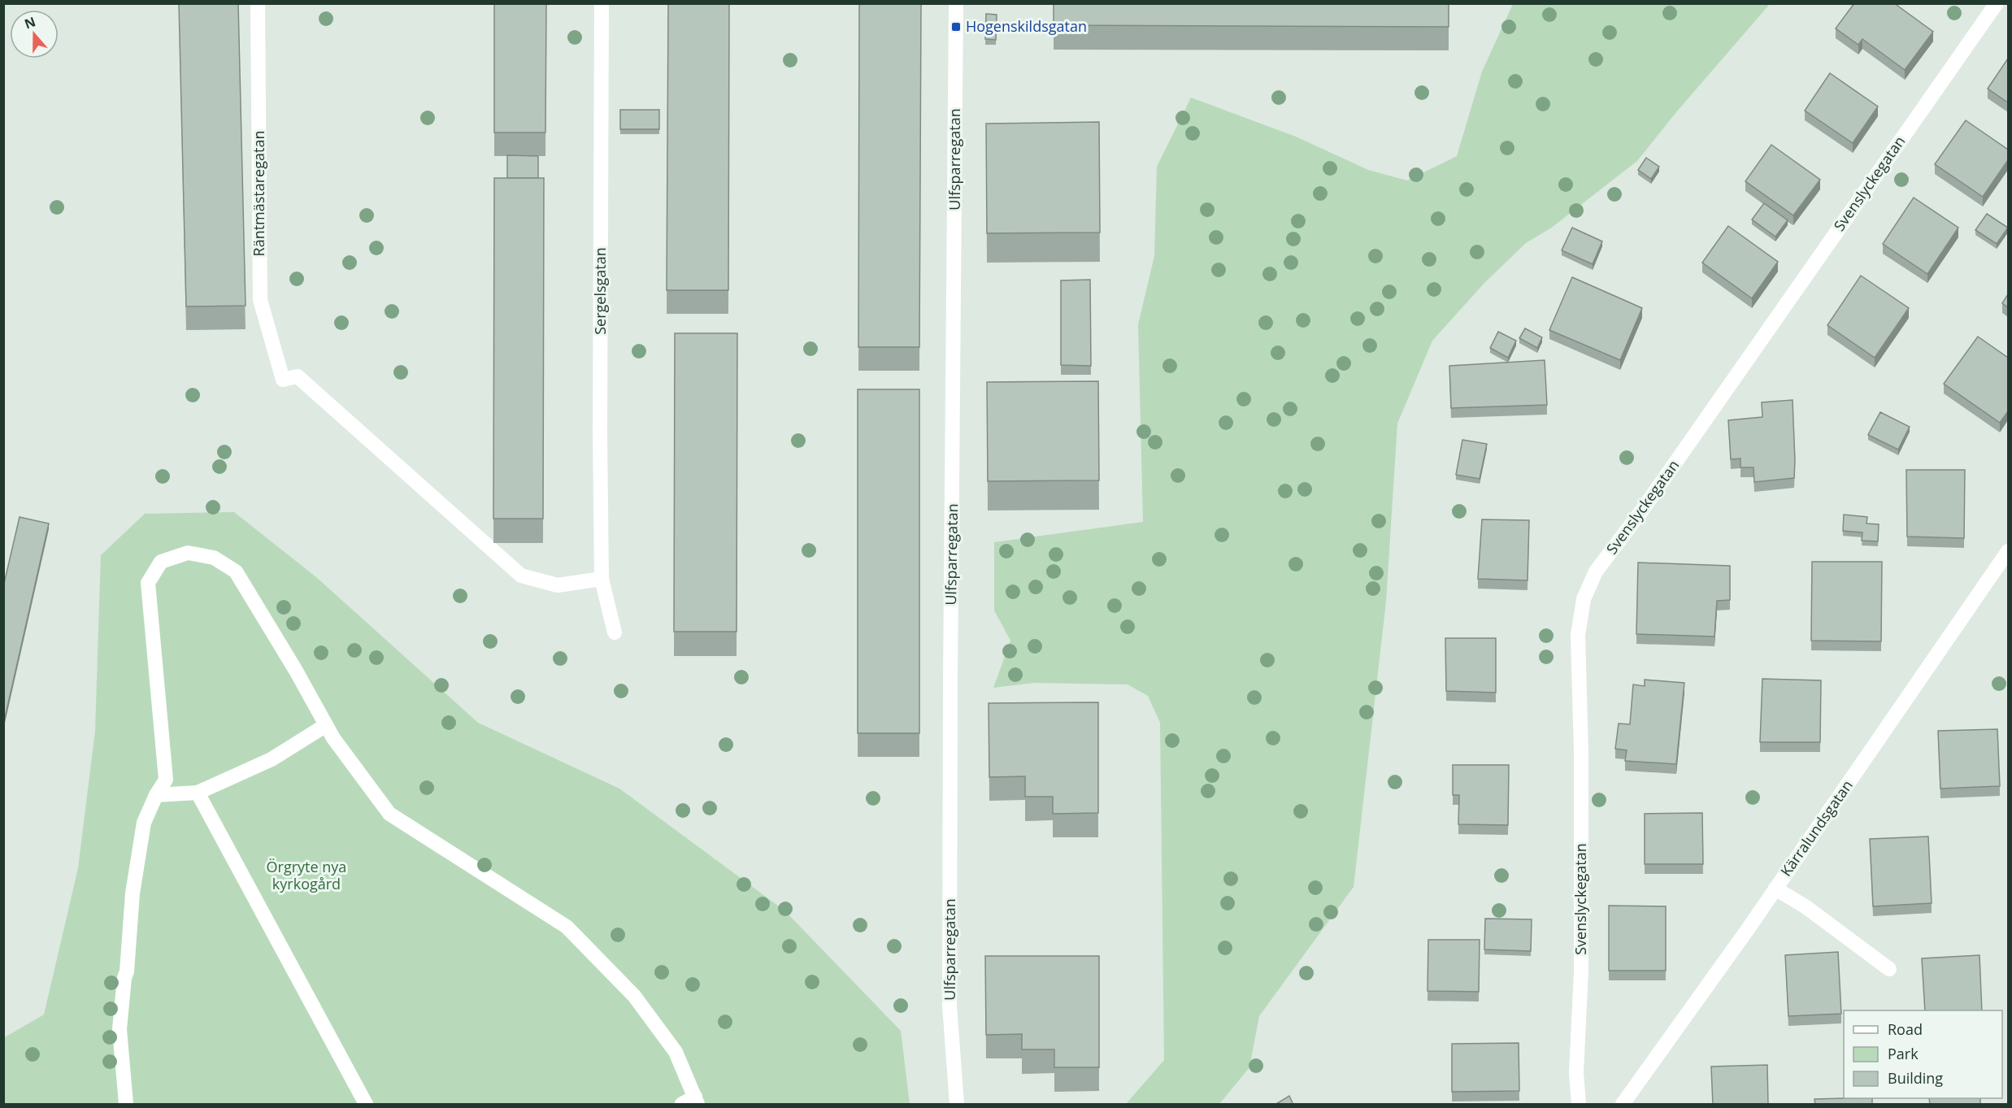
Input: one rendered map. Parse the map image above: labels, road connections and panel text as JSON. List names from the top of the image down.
{
  "streets": {
    "street": [
      "Ulfsparregatan",
      "Svenslyckegatan",
      "Räntmästaregatan",
      "Sergelsgatan",
      "Kärralundsgatan"
    ]
  },
  "crossings": [
    ["Räntmästaregatan", "Sergelsgatan"]
  ],
  "parks": ["Örgryte nya kyrkogård"],
  "places": {
    "transit": ["Hogenskildsgatan"]
  },
  "legend": ["Road", "Park", "Building"],
  "north": "top"
}
